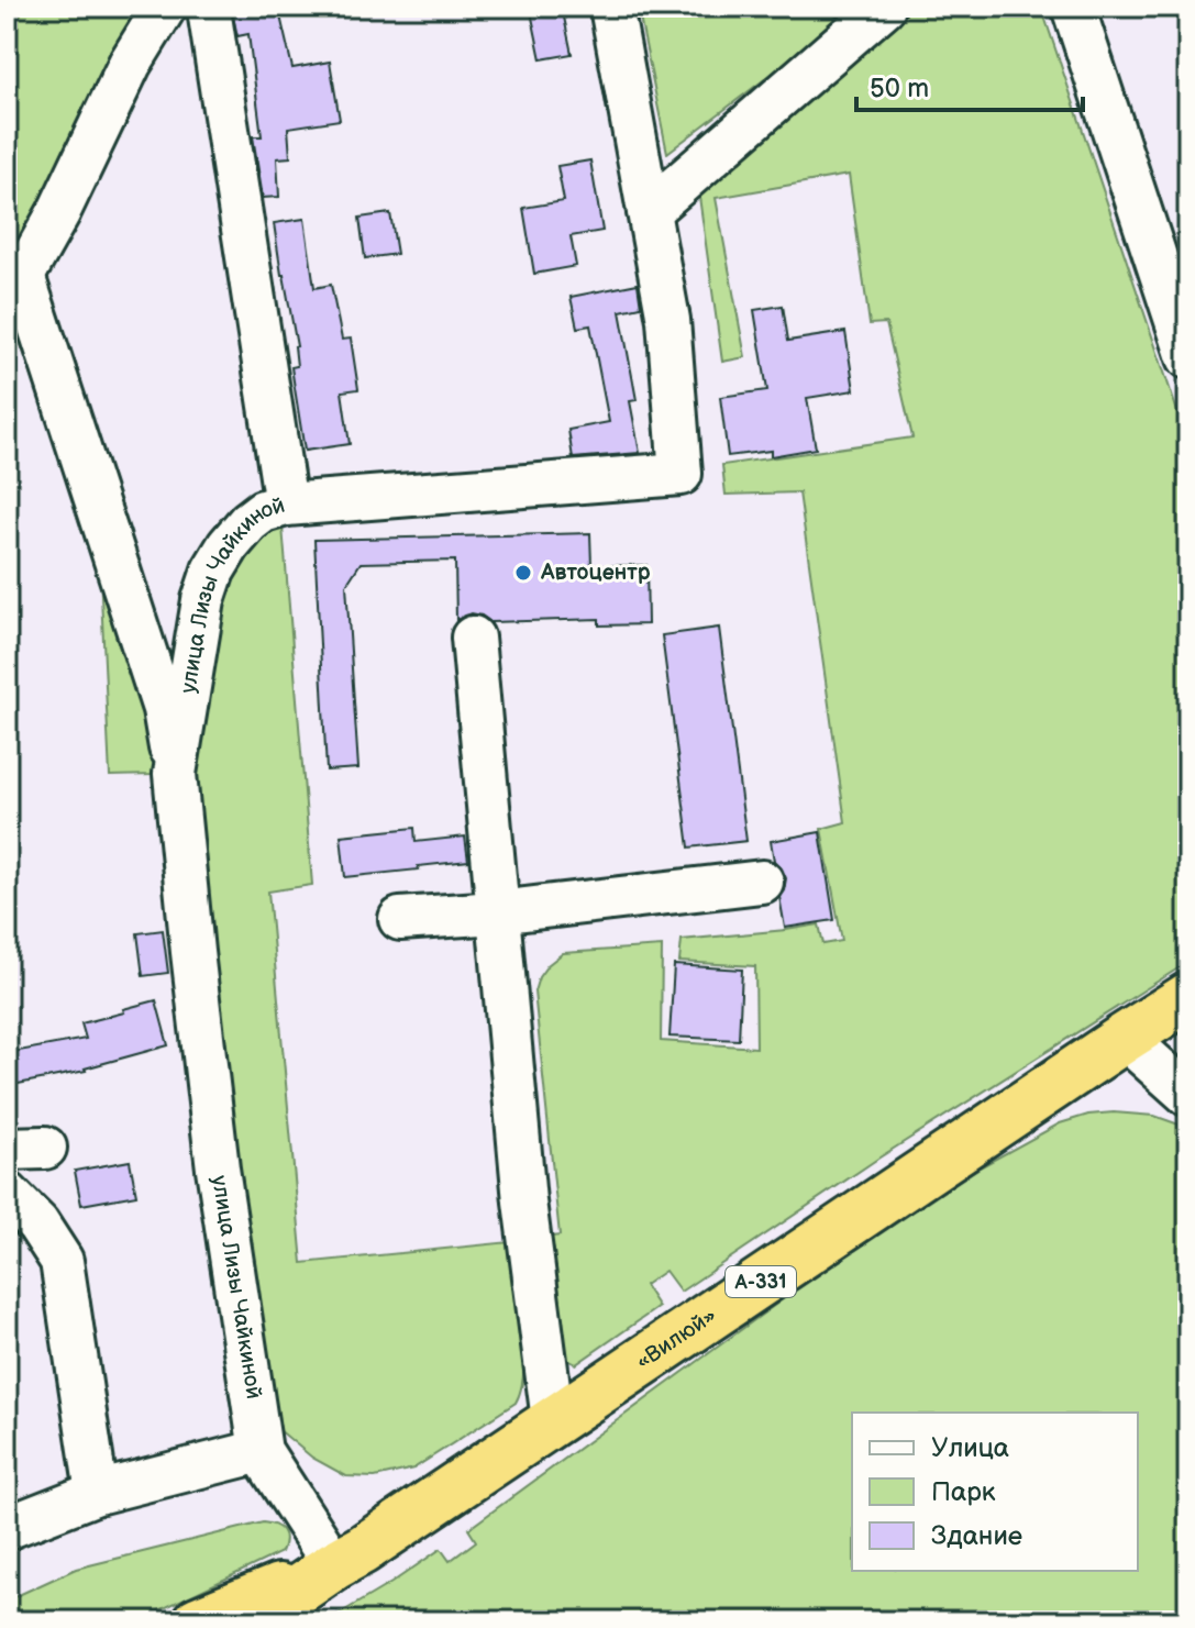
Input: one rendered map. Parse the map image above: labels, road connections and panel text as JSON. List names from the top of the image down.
{
  "streets": {
    "highway": ["А-331", "«Вилюй»"],
    "street": ["улица Лизы Чайкиной"]
  },
  "places": ["Автоцентр"],
  "legend": ["Улица", "Парк", "Здание"],
  "scale_bar": "50 m"
}
